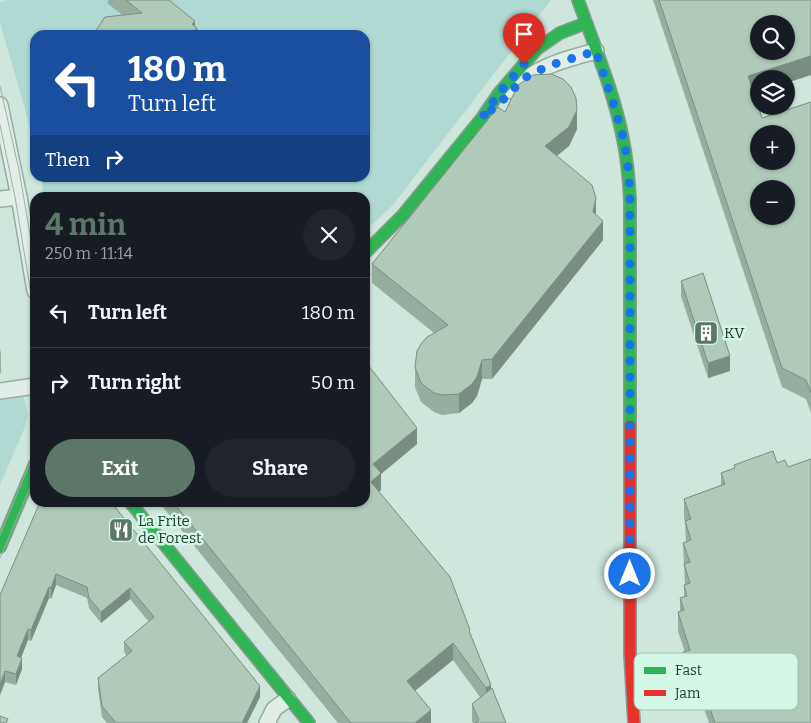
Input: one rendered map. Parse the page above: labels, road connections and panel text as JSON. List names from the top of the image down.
{
  "places": {
    "building": ["KV"],
    "restaurant": ["La Frite de Forest"]
  },
  "legend": ["Fast", "Jam"],
  "page": {
    "map_buttons": ["+", "−"],
    "turn": ["180 m", "Turn left"],
    "then": "Then",
    "heading": ["4 min", "250 m · 11:14"],
    "list": [
      {
        "name": "Turn left",
        "value": "180 m"
      },
      {
        "name": "Turn right",
        "value": "50 m"
      }
    ],
    "buttons": ["Exit", "Share"]
  }
}
